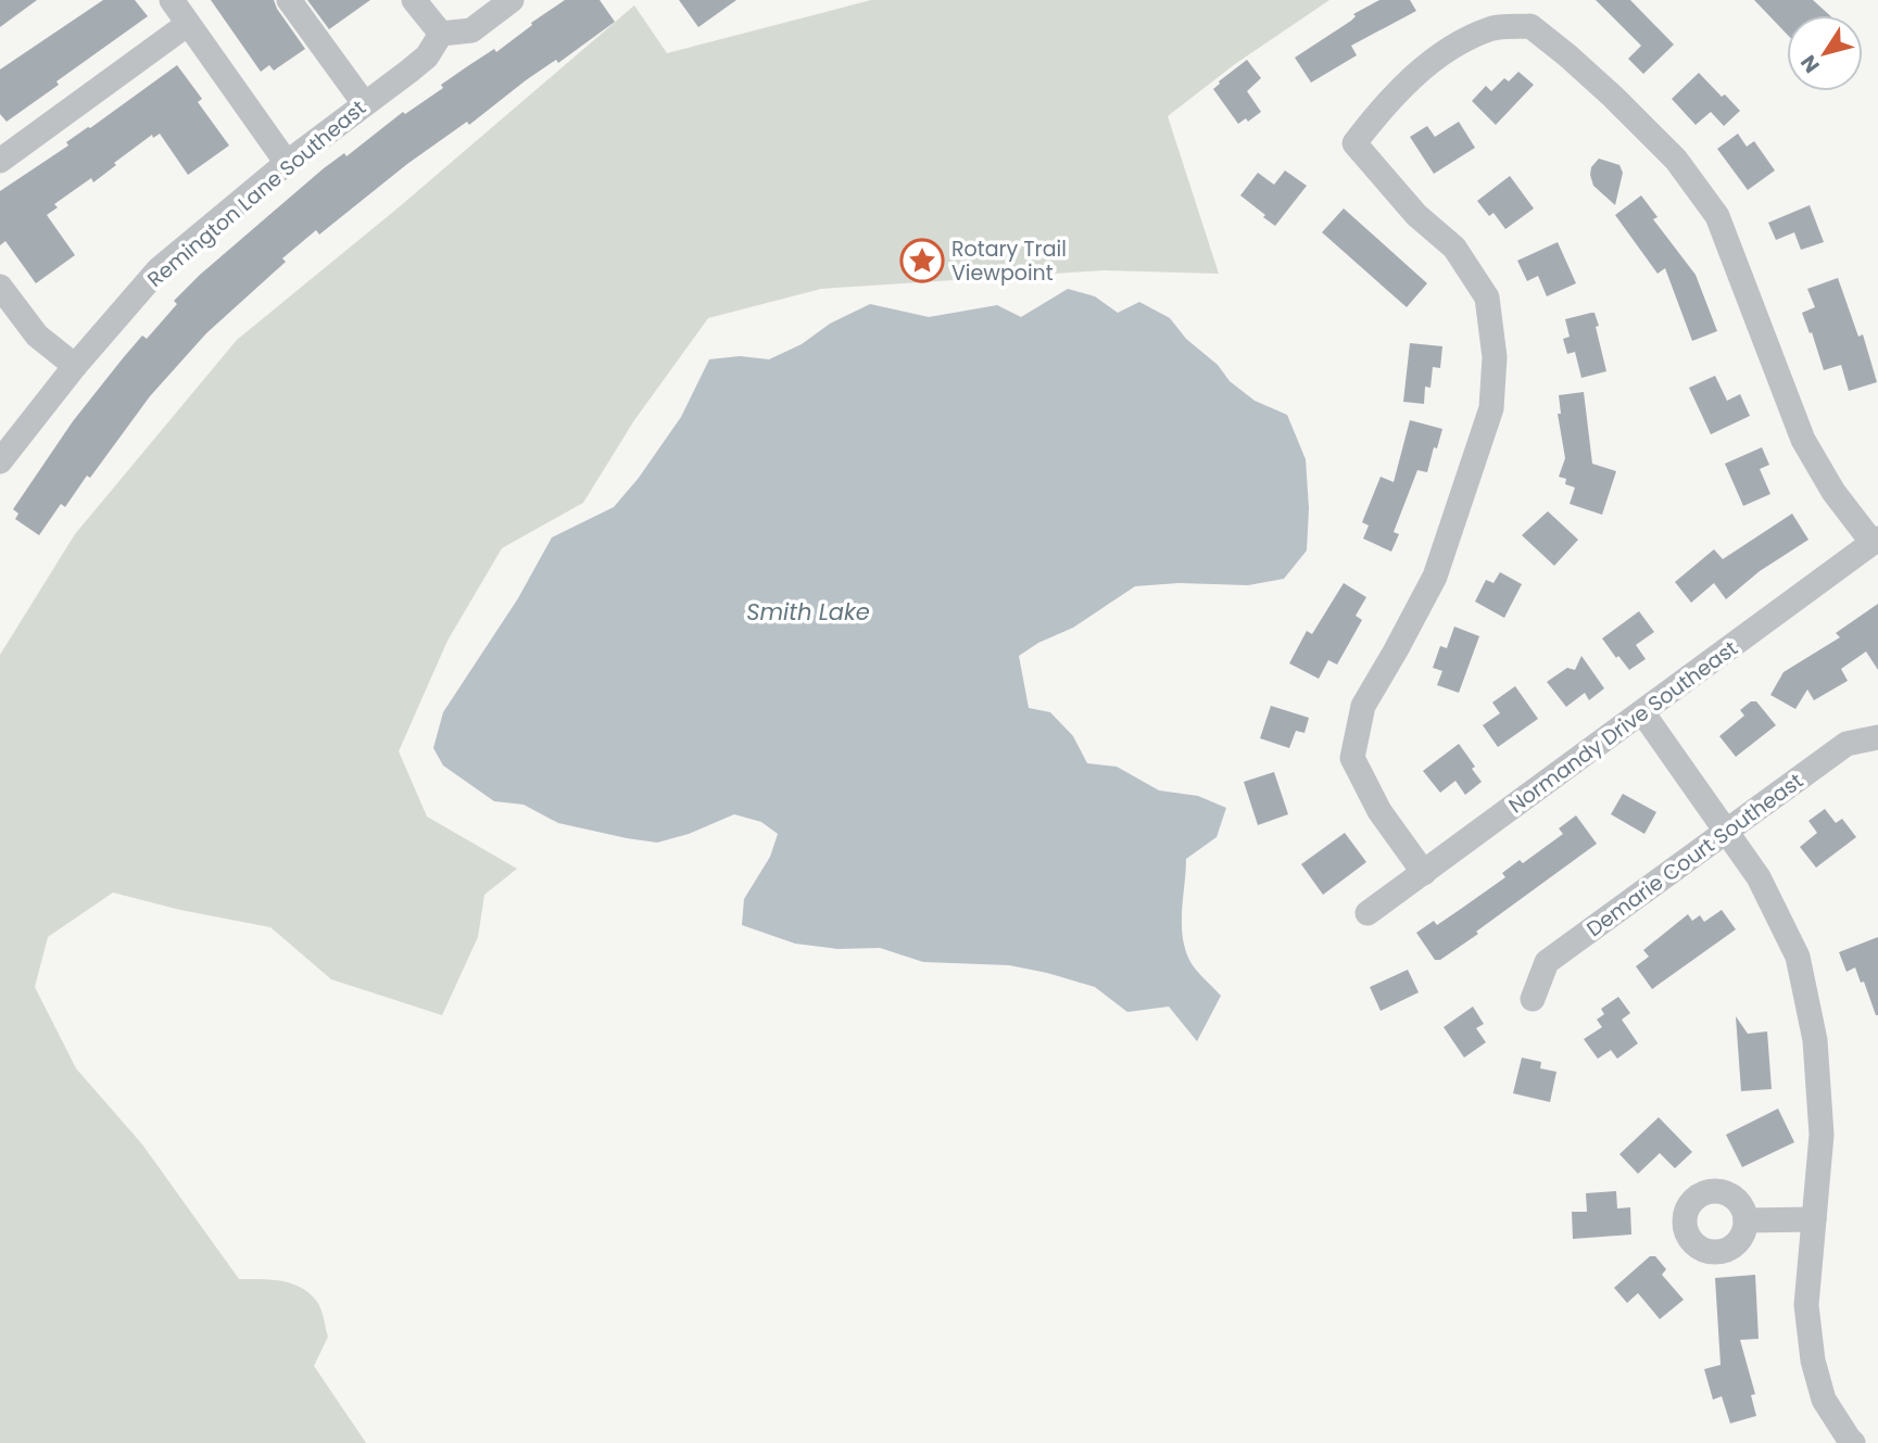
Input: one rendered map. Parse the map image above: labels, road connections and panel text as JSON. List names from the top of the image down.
{
  "streets": {
    "street": ["Remington Lane Southeast", "Normandy Drive Southeast", "Demarie Court Southeast"]
  },
  "water": ["Smith Lake"],
  "places": {
    "place": ["Rotary Trail Viewpoint"]
  },
  "north": "bottom left"
}
